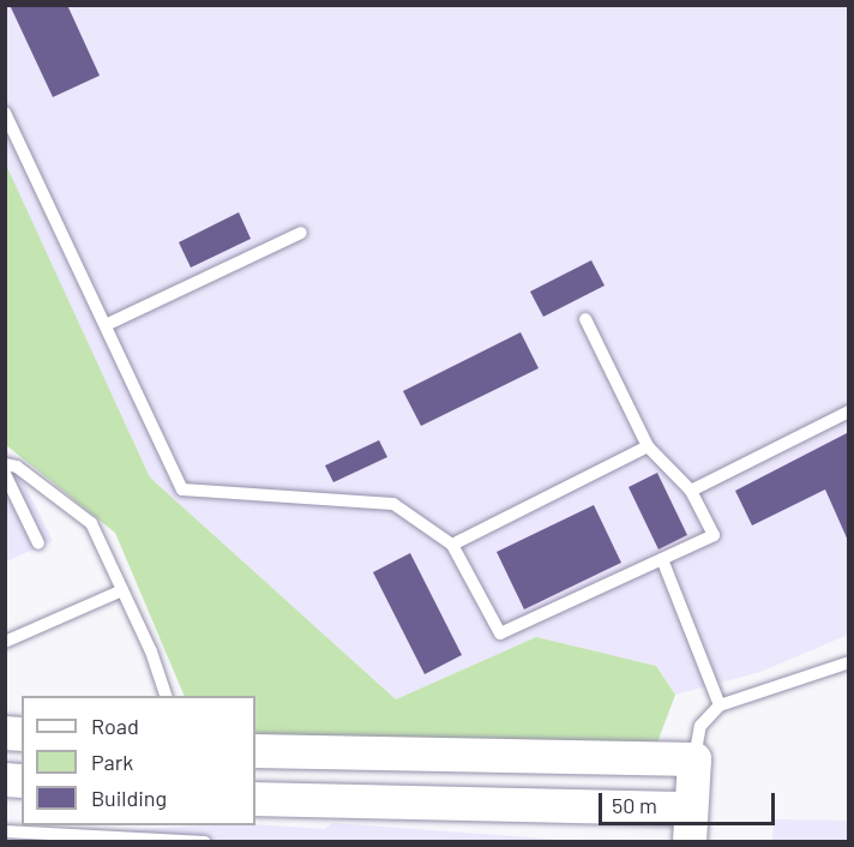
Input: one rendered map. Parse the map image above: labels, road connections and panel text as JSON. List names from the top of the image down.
{
  "legend": ["Road", "Park", "Building"],
  "scale_bar": "50 m"
}
